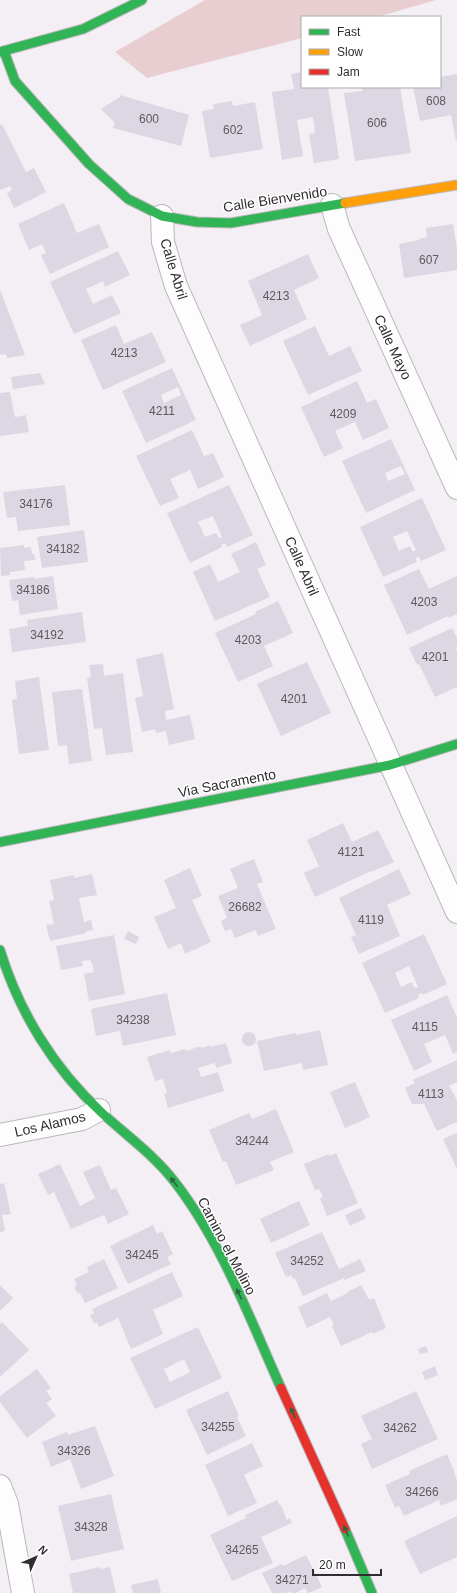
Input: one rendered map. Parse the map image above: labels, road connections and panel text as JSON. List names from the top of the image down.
{
  "streets": {
    "street": [
      "Calle Bienvenido",
      "Calle Abril",
      "Calle Mayo",
      "Via Sacramento",
      "Los Alamos",
      "Camino el Molino"
    ]
  },
  "crossings": [
    ["Calle Bienvenido", "Calle Abril"],
    ["Calle Bienvenido", "Calle Mayo"],
    ["Calle Abril", "Via Sacramento"],
    ["Los Alamos", "Camino el Molino"]
  ],
  "one_way": ["Camino el Molino"],
  "house_numbers": [
    "608",
    "600",
    "606",
    "602",
    "607",
    "4213",
    "4213",
    "4211",
    "4209",
    "34176",
    "34182",
    "34186",
    "4203",
    "34192",
    "4203",
    "4201",
    "4201",
    "4121",
    "26682",
    "4119",
    "34238",
    "4115",
    "4113",
    "34244",
    "34245",
    "34252",
    "34255",
    "34262",
    "34326",
    "34266",
    "34328",
    "34265",
    "34271"
  ],
  "legend": ["Fast", "Slow", "Jam"],
  "scale_bar": "20 m",
  "north": "top right"
}
